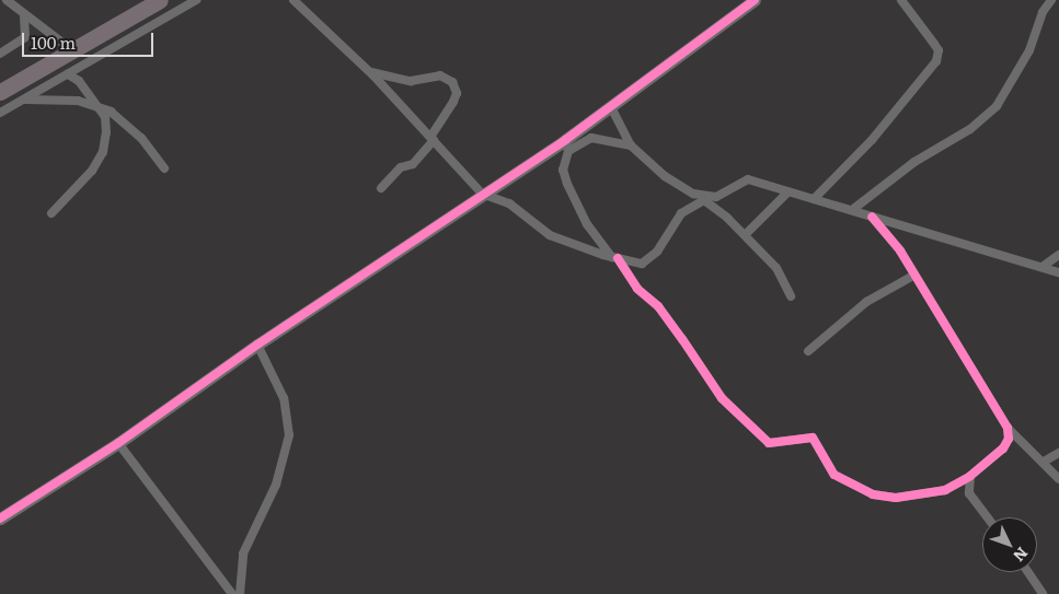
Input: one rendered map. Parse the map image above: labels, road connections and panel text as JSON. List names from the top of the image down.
{
  "scale_bar": "100 m",
  "north": "bottom right"
}
